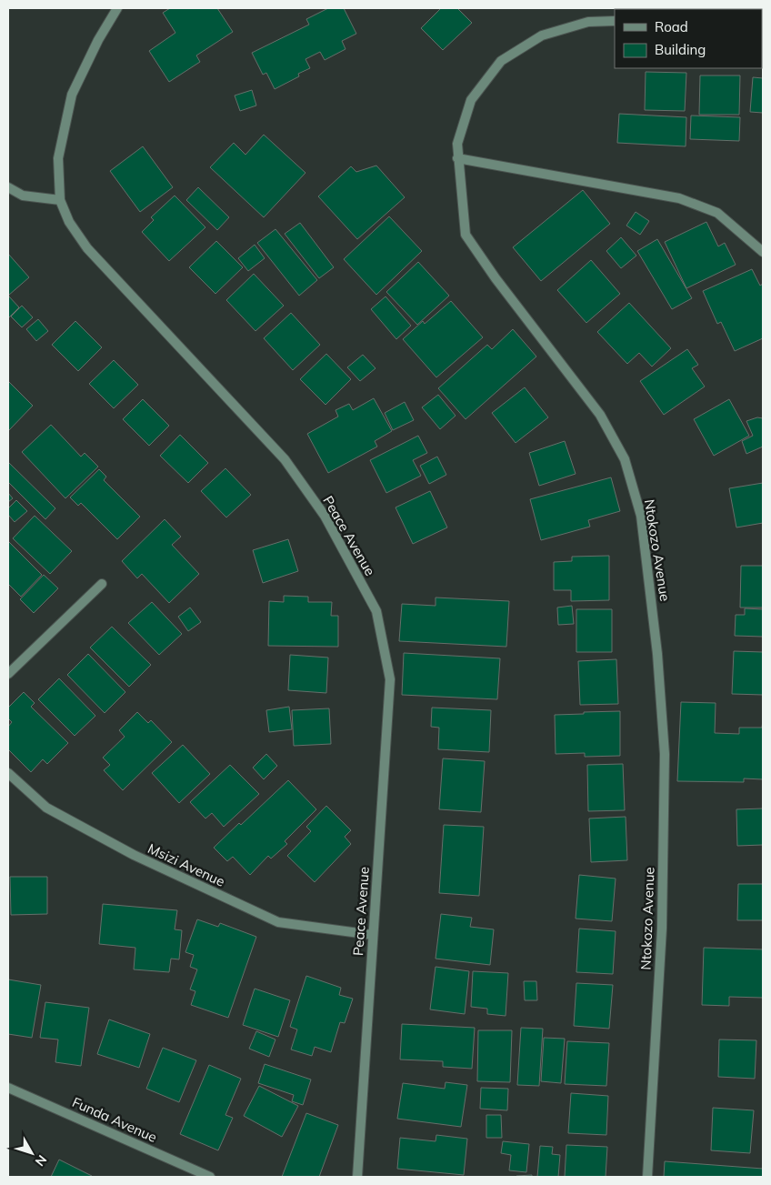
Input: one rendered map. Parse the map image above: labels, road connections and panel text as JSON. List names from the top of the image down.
{
  "streets": {
    "street": [
      "Peace Avenue",
      "Ntokozo Avenue",
      "Msizi Avenue",
      "Funda Avenue"
    ]
  },
  "crossings": [
    ["Peace Avenue", "Msizi Avenue"]
  ],
  "legend": ["Road", "Building"],
  "north": "bottom right"
}
